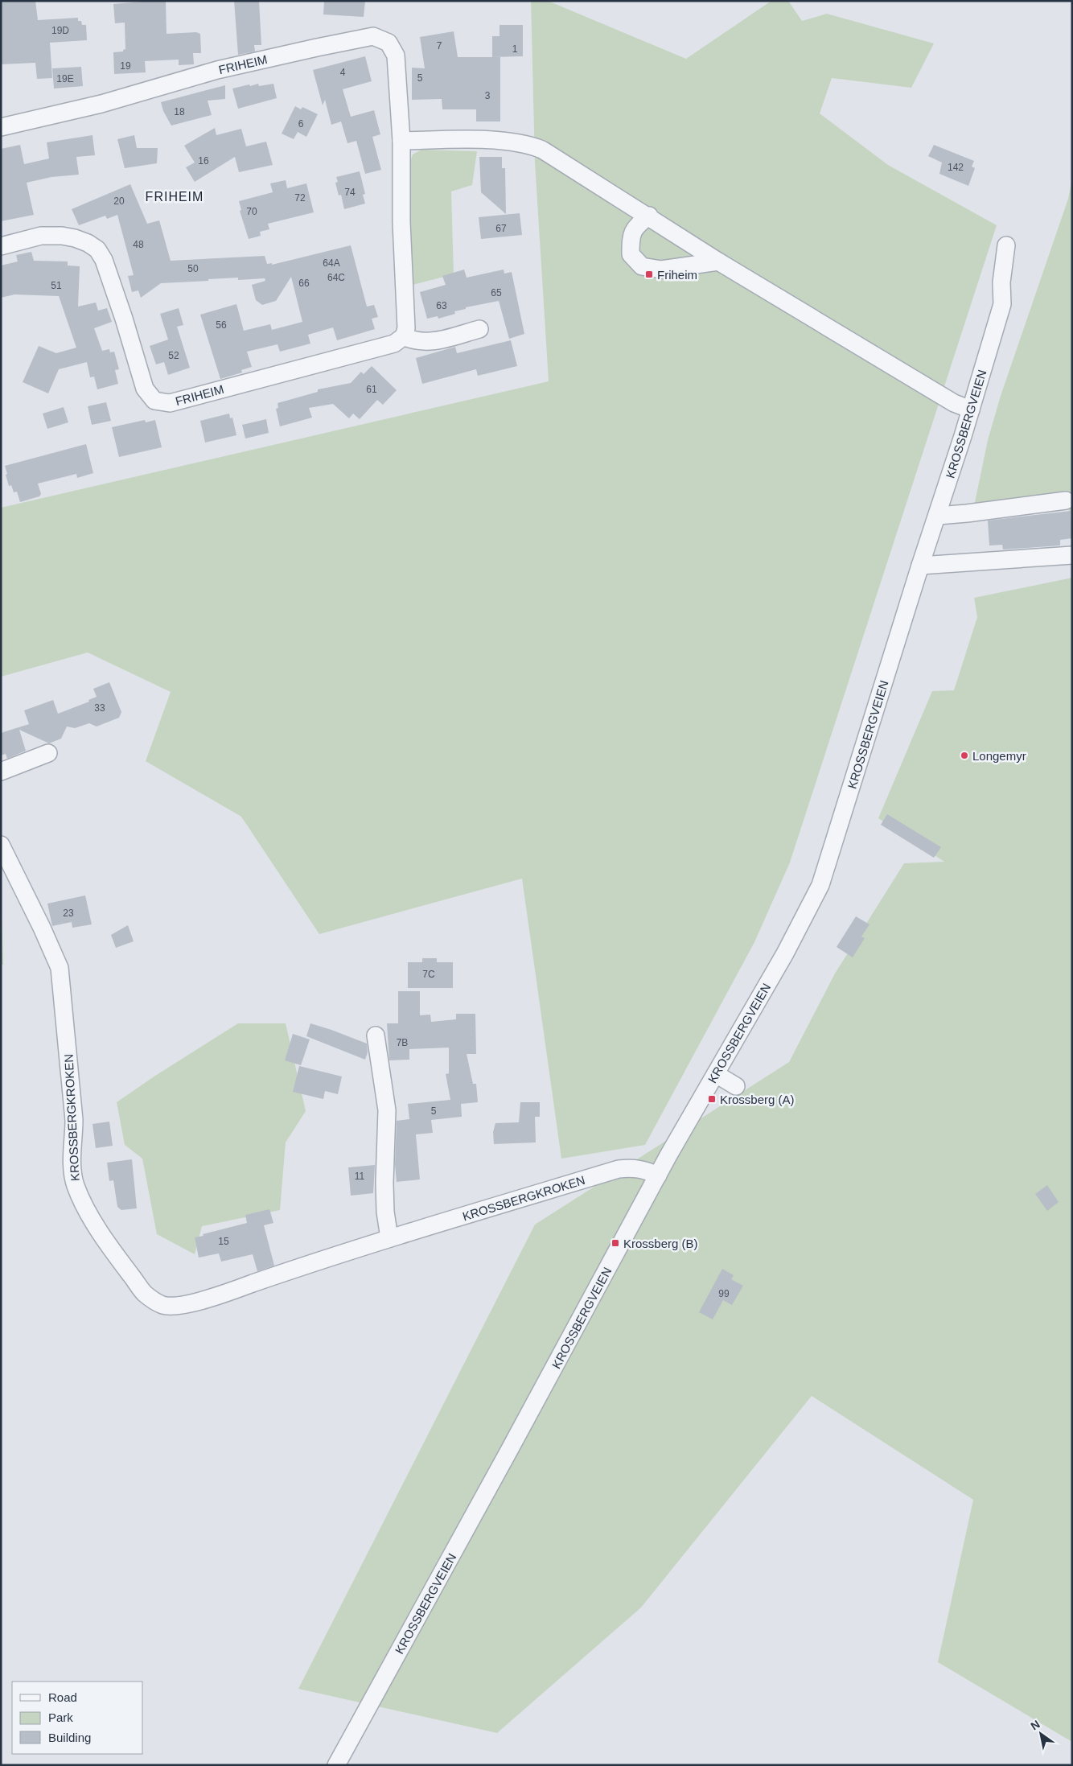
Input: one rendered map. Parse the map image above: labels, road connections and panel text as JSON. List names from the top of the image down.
{
  "streets": {
    "street": ["FRIHEIM", "KROSSBERGVEIEN", "KROSSBERGKROKEN"]
  },
  "crossings": [
    ["KROSSBERGVEIEN", "KROSSBERGKROKEN"]
  ],
  "districts": ["FRIHEIM"],
  "places": {
    "transit": ["Friheim", "Krossberg (A)", "Krossberg (B)"],
    "other": ["Longemyr"]
  },
  "house_numbers": [
    "19D",
    "7",
    "1",
    "19",
    "4",
    "5",
    "19E",
    "3",
    "18",
    "6",
    "16",
    "142",
    "74",
    "72",
    "20",
    "70",
    "67",
    "48",
    "64A",
    "50",
    "64C",
    "66",
    "51",
    "65",
    "63",
    "56",
    "52",
    "61",
    "33",
    "23",
    "7C",
    "7B",
    "5",
    "11",
    "15",
    "99"
  ],
  "legend": ["Road", "Park", "Building"],
  "north": "top left"
}
